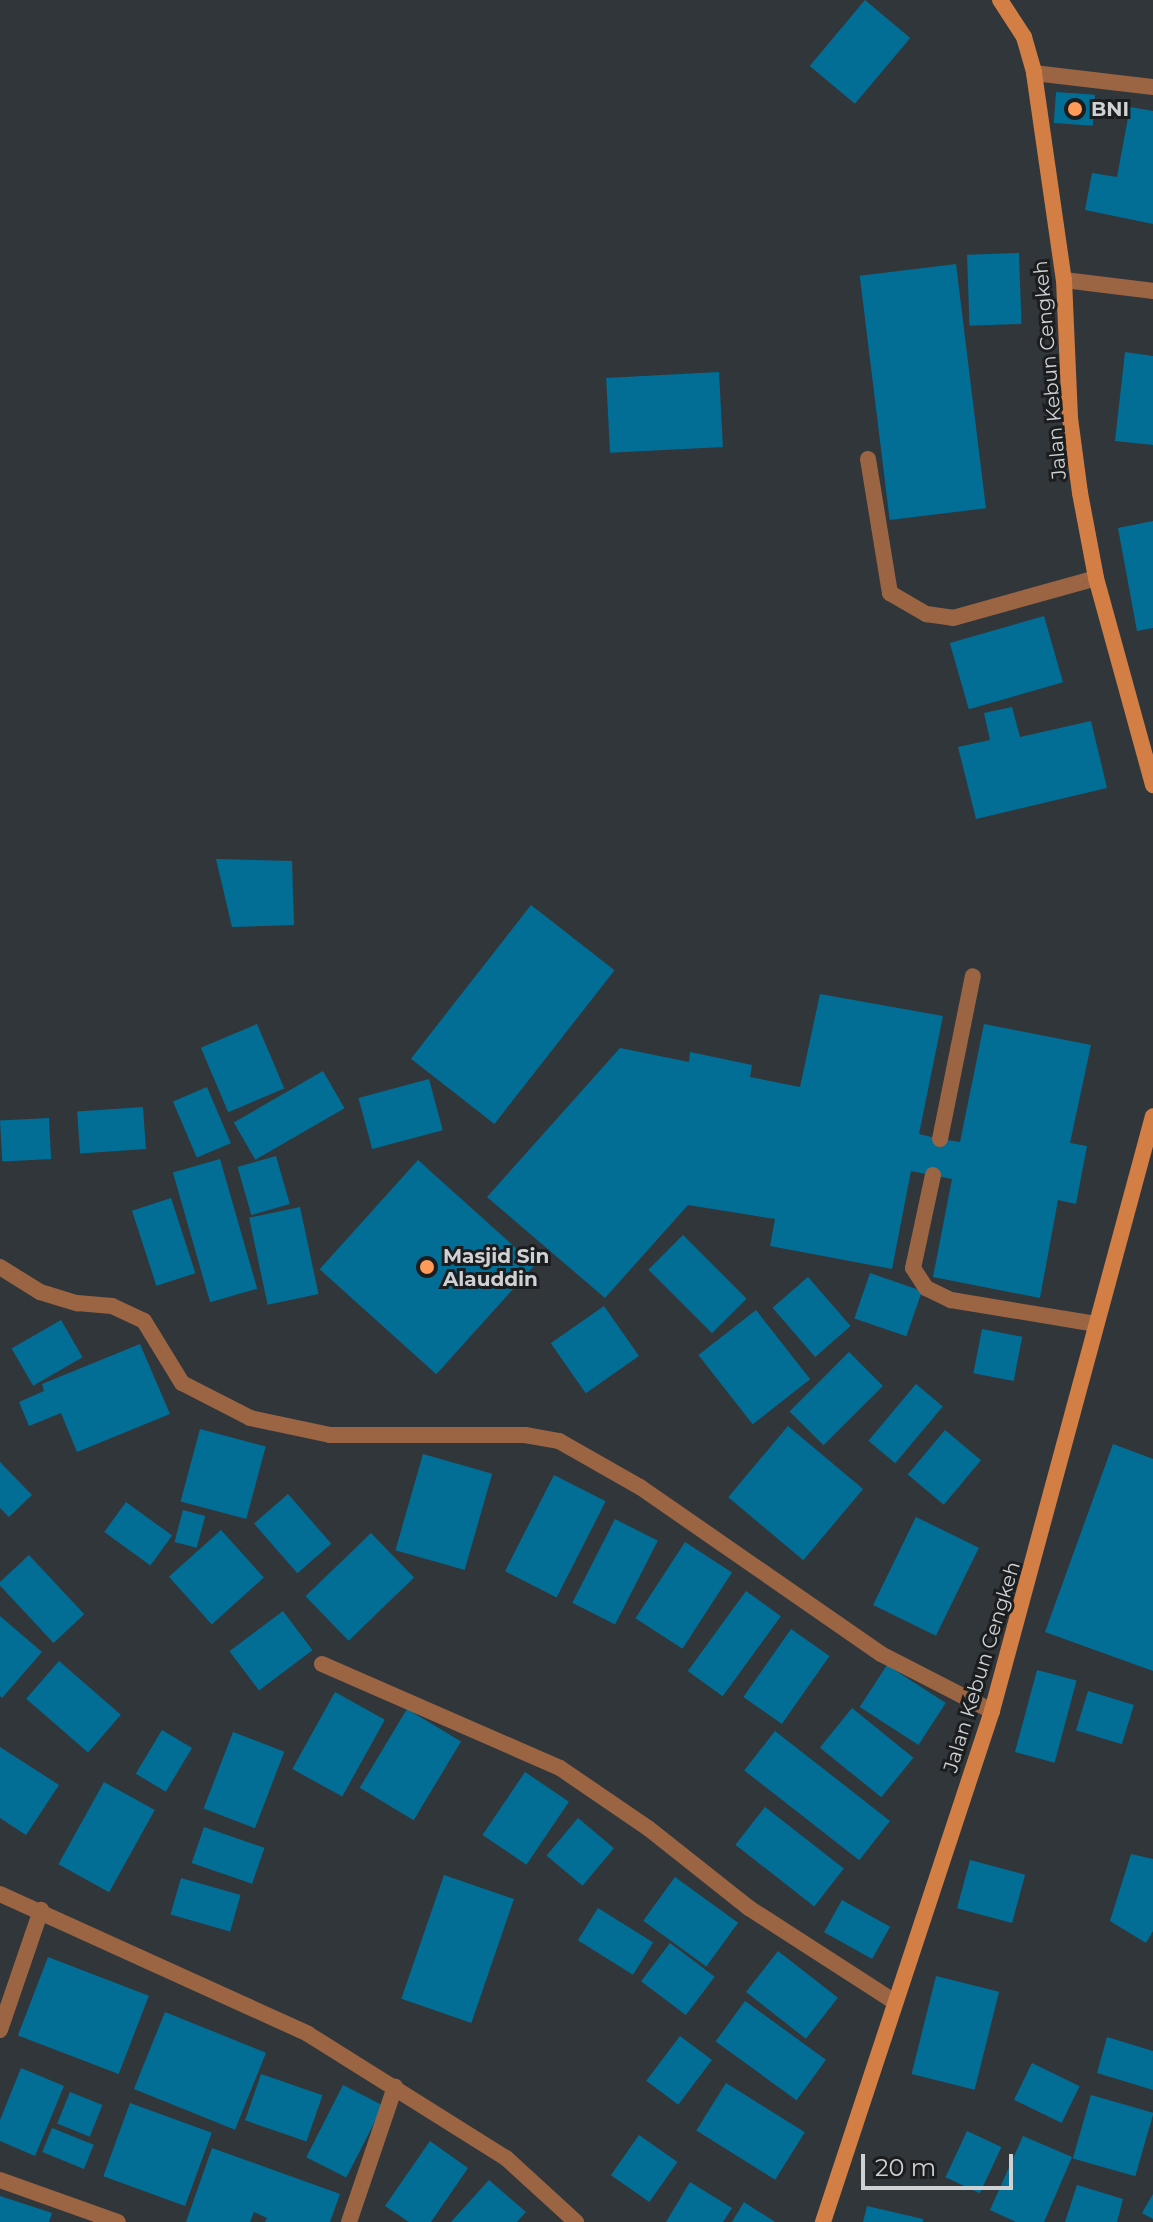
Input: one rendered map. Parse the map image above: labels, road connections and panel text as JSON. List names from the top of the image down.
{
  "streets": {
    "street": ["Jalan Kebun Cengkeh"]
  },
  "places": ["BNI", "Masjid Sin Alauddin"],
  "scale_bar": "20 m"
}
